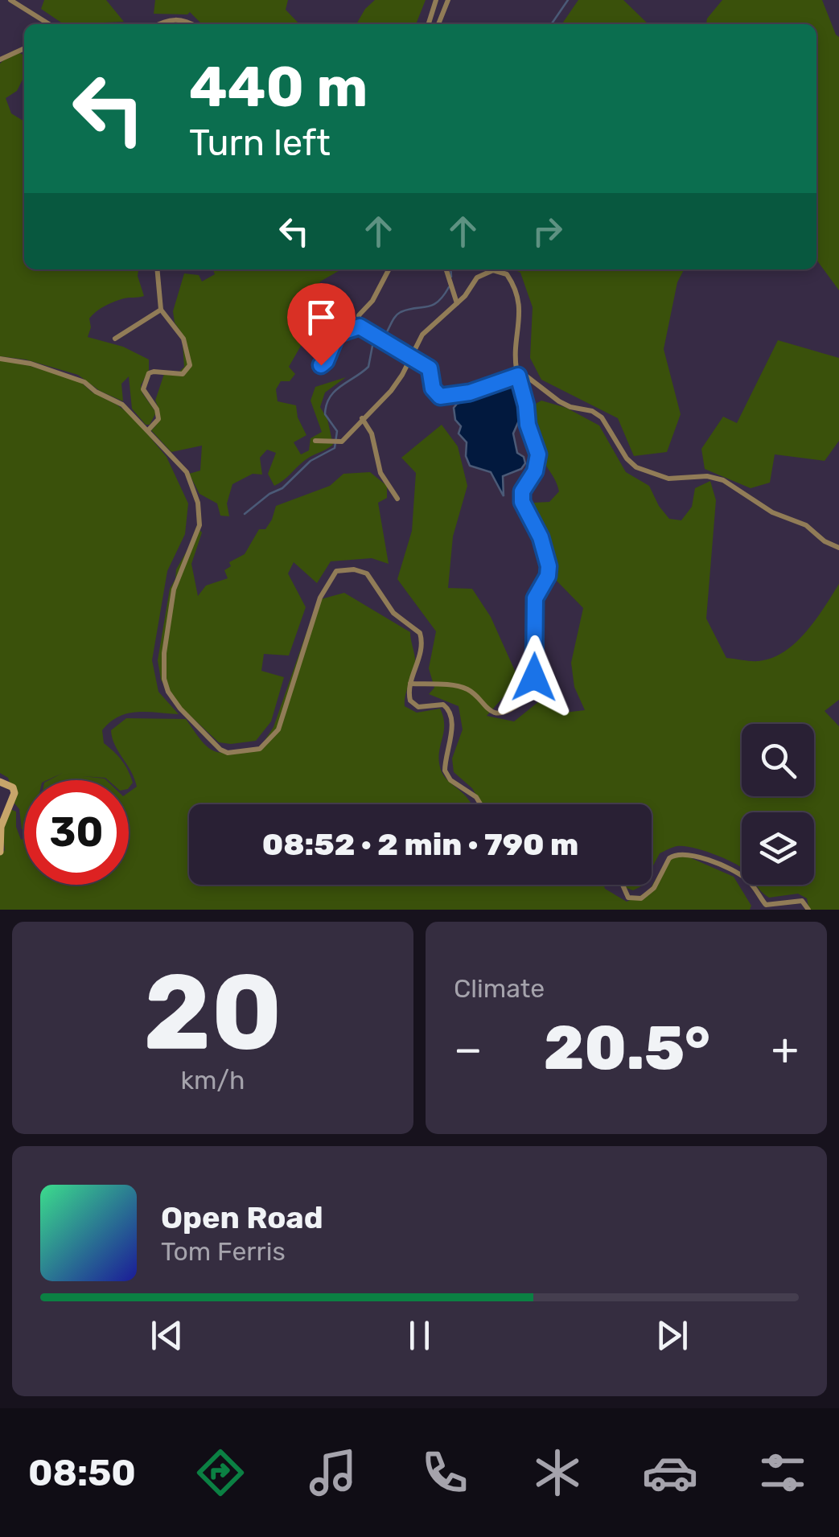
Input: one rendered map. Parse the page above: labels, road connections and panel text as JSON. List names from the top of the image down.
{
  "page": {
    "turn": ["440 m", "Turn left"],
    "limit": "30",
    "trip": "08:52 · 2 min · 790 m",
    "tile": [
      ["20", "km/h"],
      "Climate"
    ],
    "heat": ["−", "20.5°", "+"],
    "song": ["Open Road", "Tom Ferris"],
    "tabs": "08:50"
  }
}
